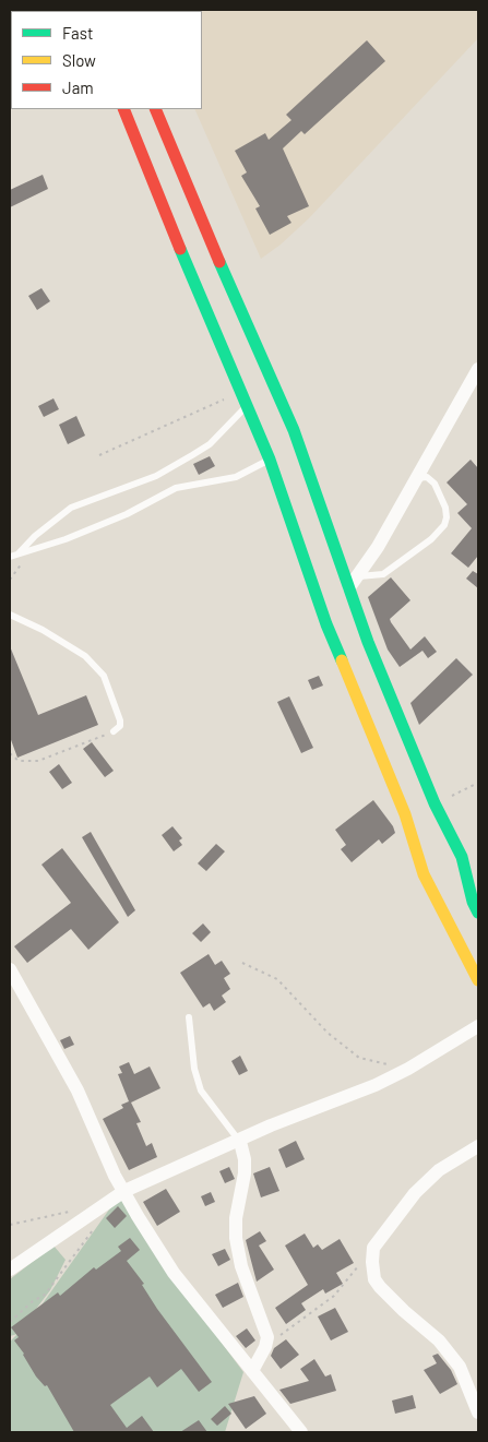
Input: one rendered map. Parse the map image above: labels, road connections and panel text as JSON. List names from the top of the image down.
{
  "legend": ["Fast", "Slow", "Jam"]
}
